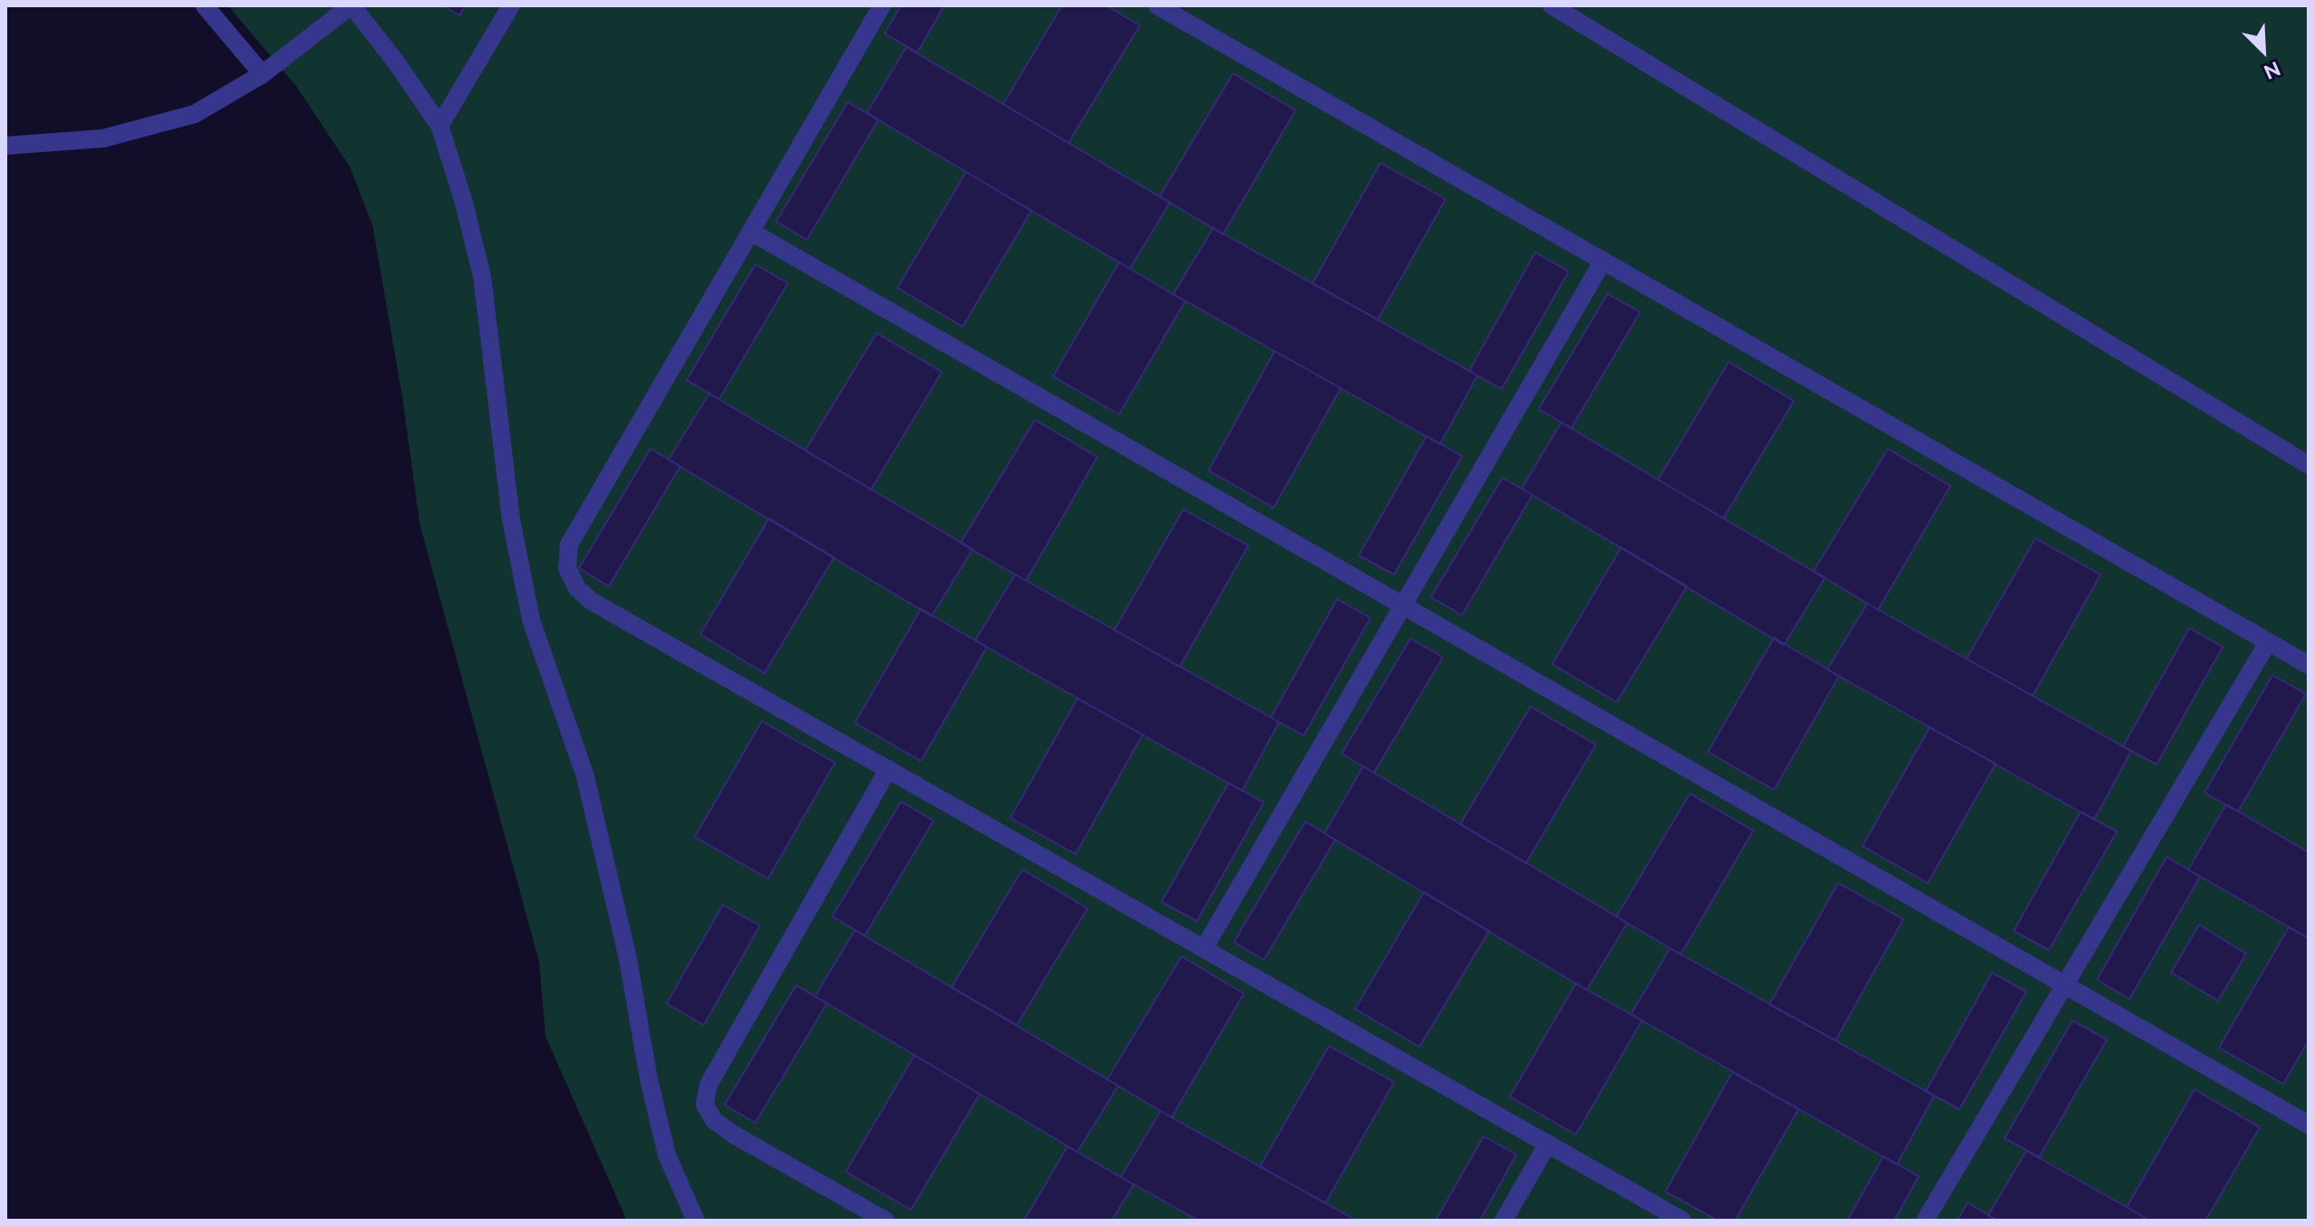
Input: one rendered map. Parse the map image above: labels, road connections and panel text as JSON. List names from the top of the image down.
{
  "north": "bottom right"
}
